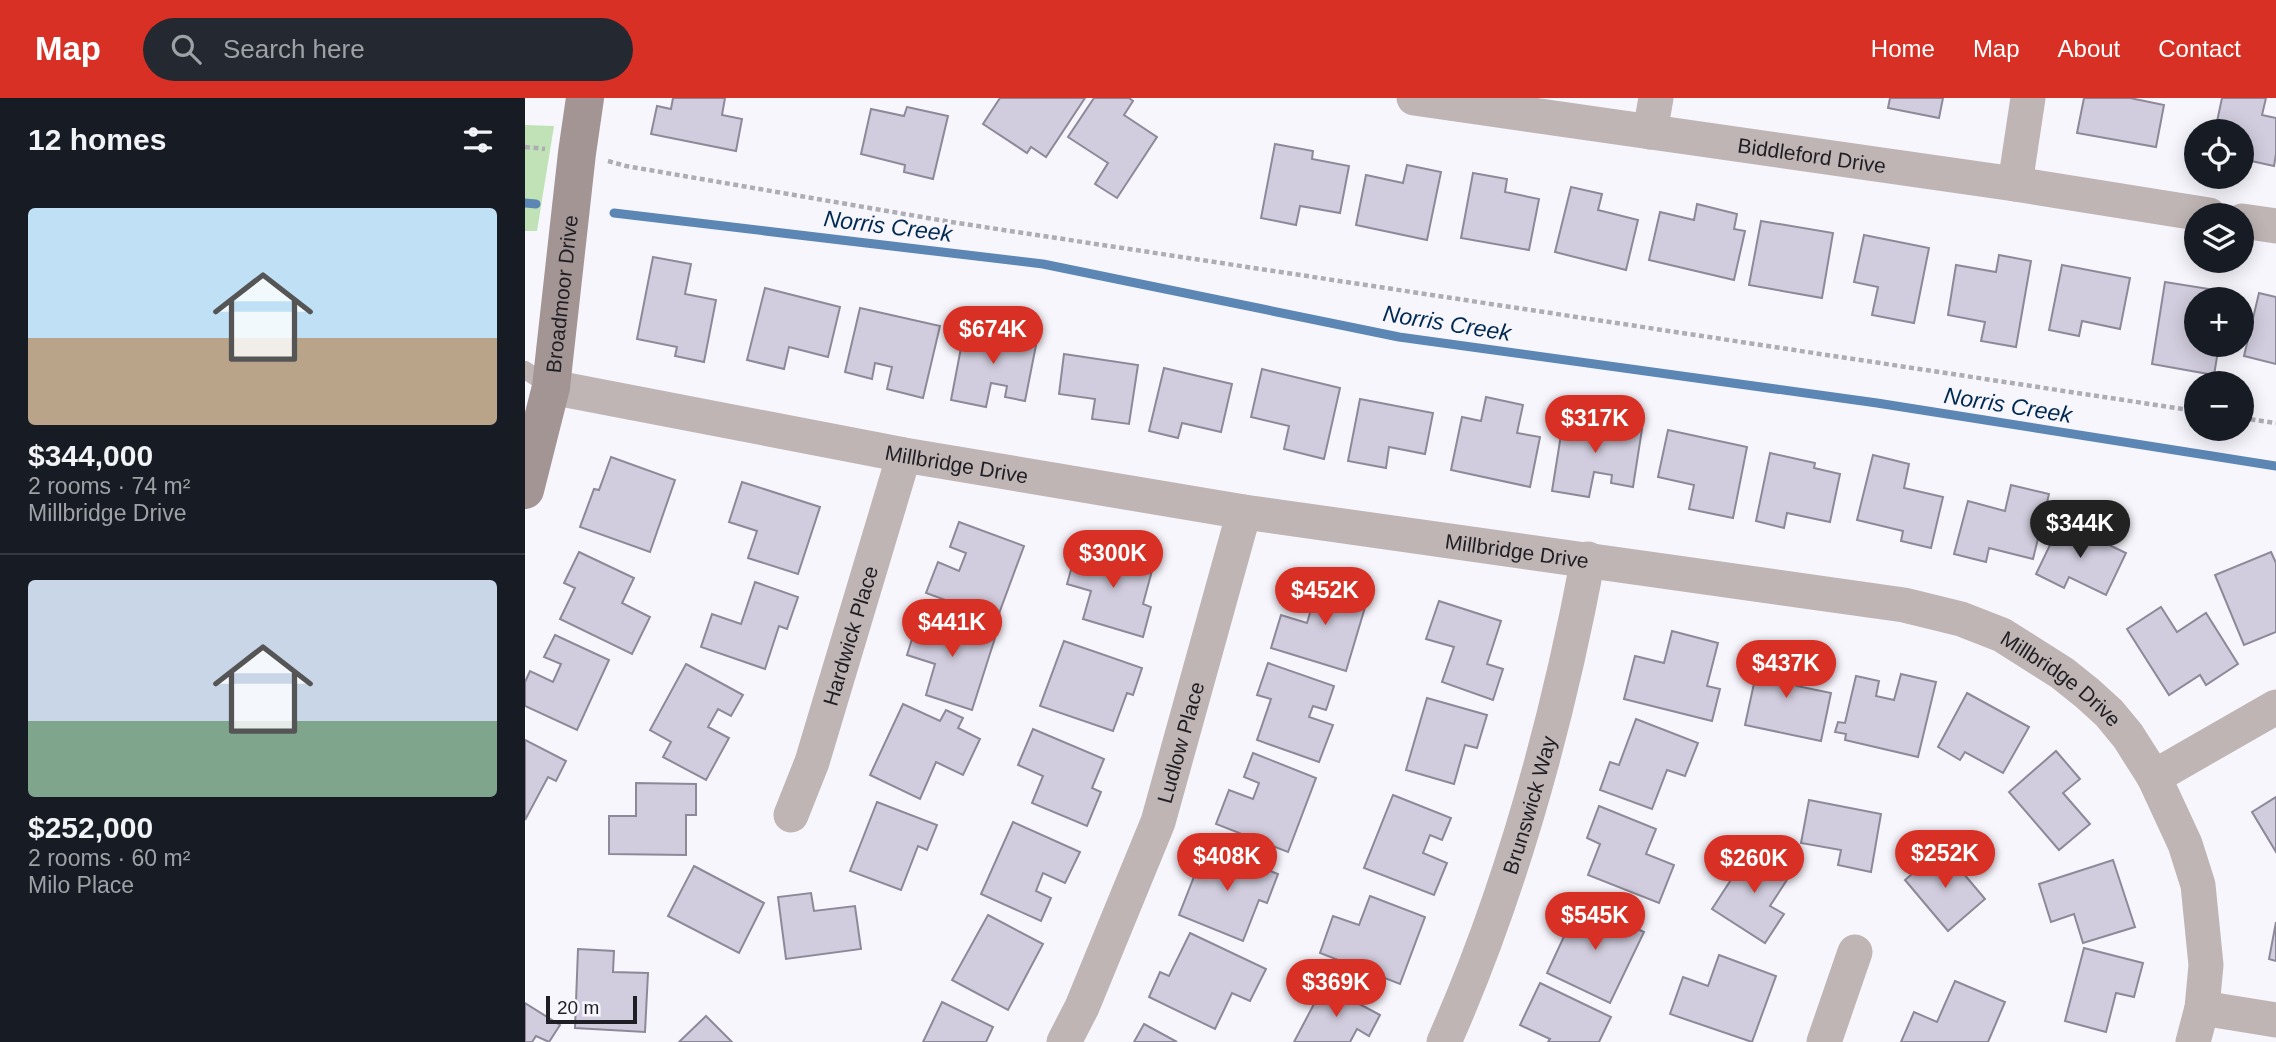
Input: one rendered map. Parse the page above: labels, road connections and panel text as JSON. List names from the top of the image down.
{
  "streets": {
    "street": [
      "Biddleford Drive",
      "Broadmoor Drive",
      "Millbridge Drive",
      "Hardwick Place",
      "Ludlow Place",
      "Brunswick Way"
    ]
  },
  "crossings": [
    ["Broadmoor Drive", "Millbridge Drive"],
    ["Millbridge Drive", "Hardwick Place"],
    ["Millbridge Drive", "Ludlow Place"],
    ["Millbridge Drive", "Brunswick Way"]
  ],
  "water": ["Norris Creek"],
  "scale_bar": "20 m",
  "page": {
    "header": "Map",
    "search": "Search here",
    "nav": [
      "Home",
      "Map",
      "About",
      "Contact"
    ],
    "heading": "12 homes",
    "map_buttons": ["+", "−"],
    "list": [
      {
        "name": "$344,000",
        "note": "2 rooms · 74 m² · Millbridge Drive"
      },
      {
        "name": "$252,000",
        "note": "2 rooms · 60 m² · Milo Place"
      }
    ],
    "price": [
      "$674K",
      "$317K",
      "$344K",
      "$300K",
      "$452K",
      "$441K",
      "$437K",
      "$252K",
      "$408K",
      "$260K",
      "$545K",
      "$369K"
    ],
    "scale": "20 m"
  }
}
